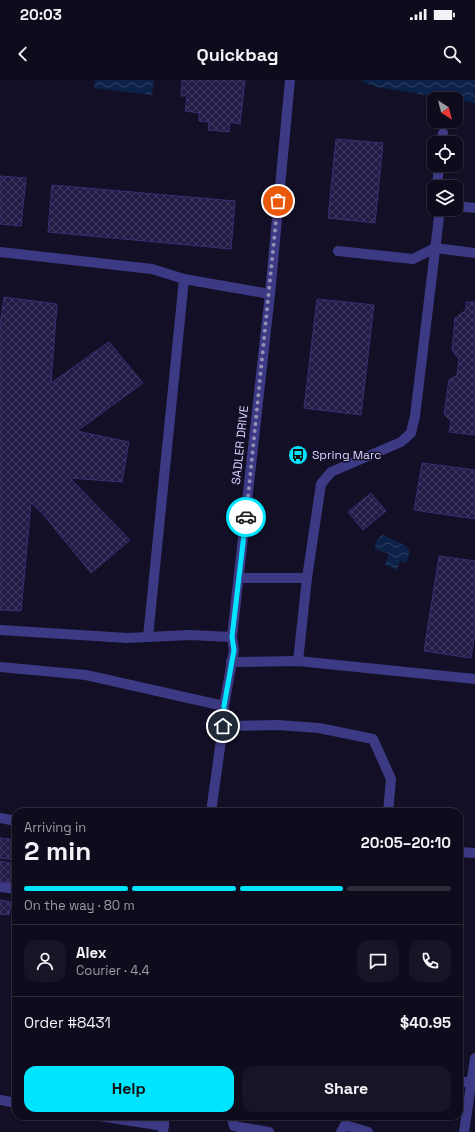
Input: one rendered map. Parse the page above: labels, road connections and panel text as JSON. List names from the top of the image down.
{
  "streets": {
    "street": ["SADLER DRIVE"]
  },
  "places": {
    "bus stop": ["Spring Marc"]
  },
  "north": "bottom right",
  "page": {
    "status": "20:03",
    "header": "Quickbag",
    "heading": ["2 min", "Arriving in", "20:05–20:10"],
    "panel": [
      "Alex",
      "Courier · 4.4",
      "Order #8431",
      "$40.95"
    ],
    "bar": "On the way · 80 m",
    "buttons": ["Help", "Share"]
  }
}
